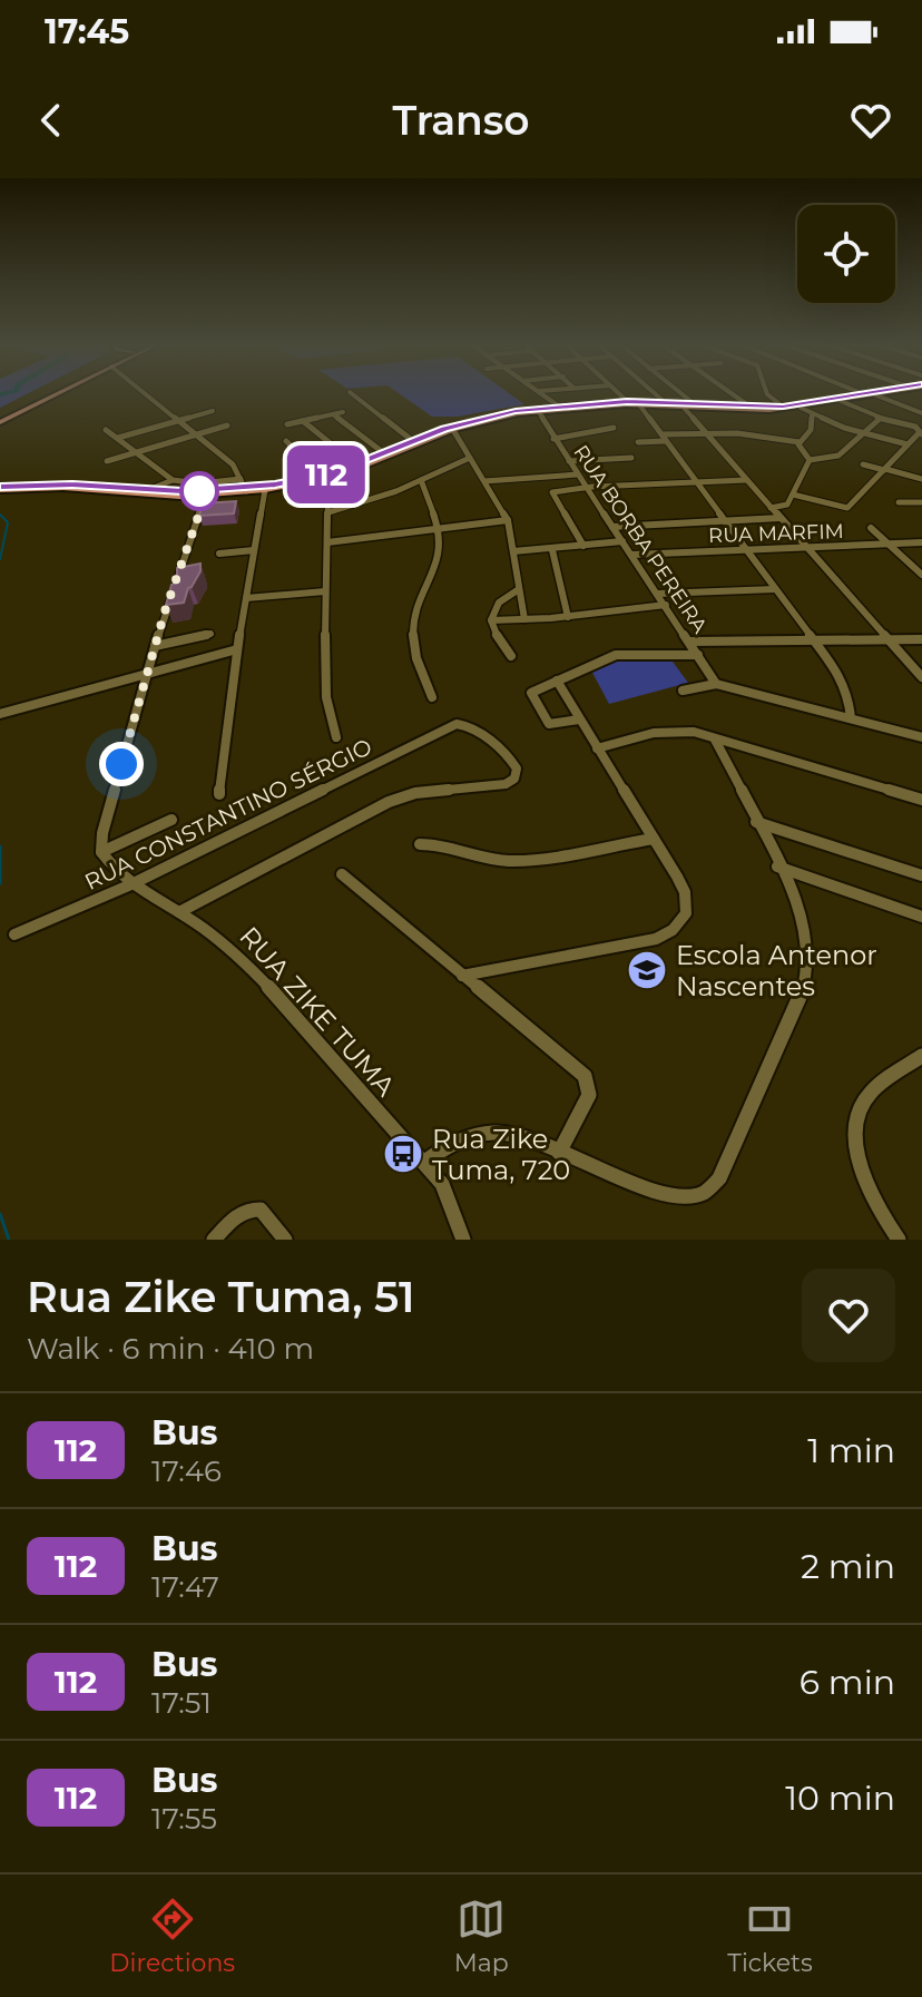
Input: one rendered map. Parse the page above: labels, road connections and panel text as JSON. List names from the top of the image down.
{
  "streets": {
    "street": [
      "RUA MARFIM",
      "RUA BORBA PEREIRA",
      "RUA CONSTANTINO SÉRGIO",
      "RUA ZIKE TUMA"
    ]
  },
  "crossings": [
    ["RUA MARFIM", "RUA BORBA PEREIRA"],
    ["RUA CONSTANTINO SÉRGIO", "RUA ZIKE TUMA"]
  ],
  "places": {
    "school or university": ["Escola Antenor Nascentes"],
    "bus stop": ["Rua Zike Tuma, 720"]
  },
  "lines": ["bus line 112"],
  "page": {
    "status": "17:45",
    "header": "Transo",
    "on_map": "112",
    "heading": ["Rua Zike Tuma, 51", "Walk · 6 min · 410 m"],
    "list": [
      {
        "mark": "112",
        "name": "Bus",
        "note": "17:46",
        "value": "1 min"
      },
      {
        "mark": "112",
        "name": "Bus",
        "note": "17:47",
        "value": "2 min"
      },
      {
        "mark": "112",
        "name": "Bus",
        "note": "17:51",
        "value": "6 min"
      },
      {
        "mark": "112",
        "name": "Bus",
        "note": "17:55",
        "value": "10 min"
      }
    ],
    "tabs": ["Directions", "Map", "Tickets"]
  }
}
